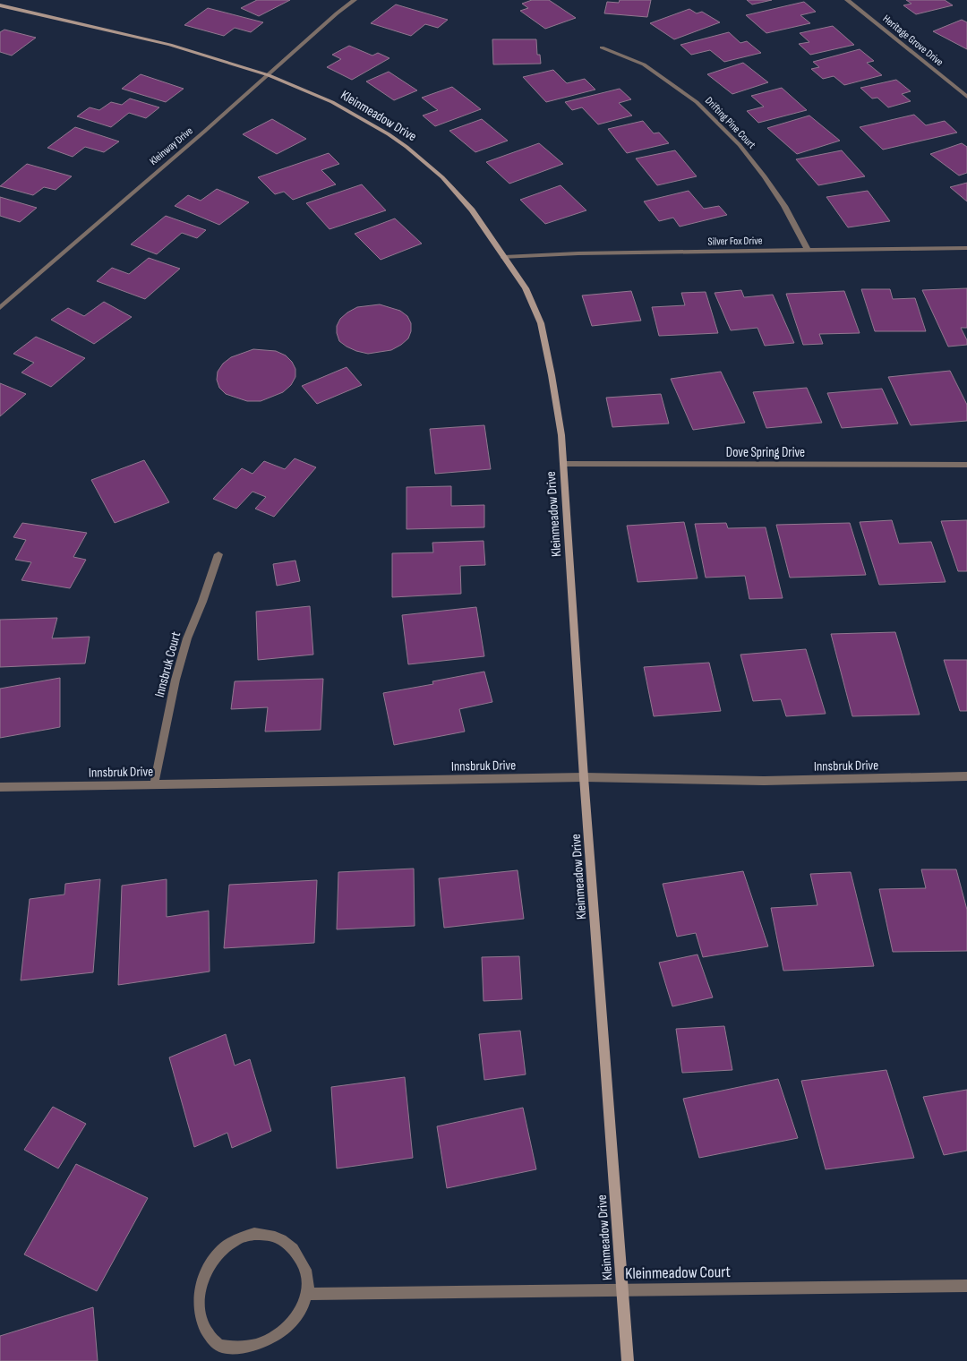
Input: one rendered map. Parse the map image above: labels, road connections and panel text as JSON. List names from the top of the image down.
{
  "streets": {
    "street": [
      "Heritage Grove Drive",
      "Kleinmeadow Drive",
      "Drifting Pine Court",
      "Kleinway Drive",
      "Silver Fox Drive",
      "Dove Spring Drive",
      "Innsbruk Court",
      "Innsbruk Drive",
      "Kleinmeadow Court"
    ]
  },
  "crossings": [
    ["Kleinmeadow Drive", "Kleinway Drive"],
    ["Kleinmeadow Drive", "Silver Fox Drive"],
    ["Kleinmeadow Drive", "Dove Spring Drive"],
    ["Kleinmeadow Drive", "Innsbruk Drive"],
    ["Kleinmeadow Drive", "Kleinmeadow Court"],
    ["Drifting Pine Court", "Silver Fox Drive"],
    ["Innsbruk Court", "Innsbruk Drive"]
  ]
}
